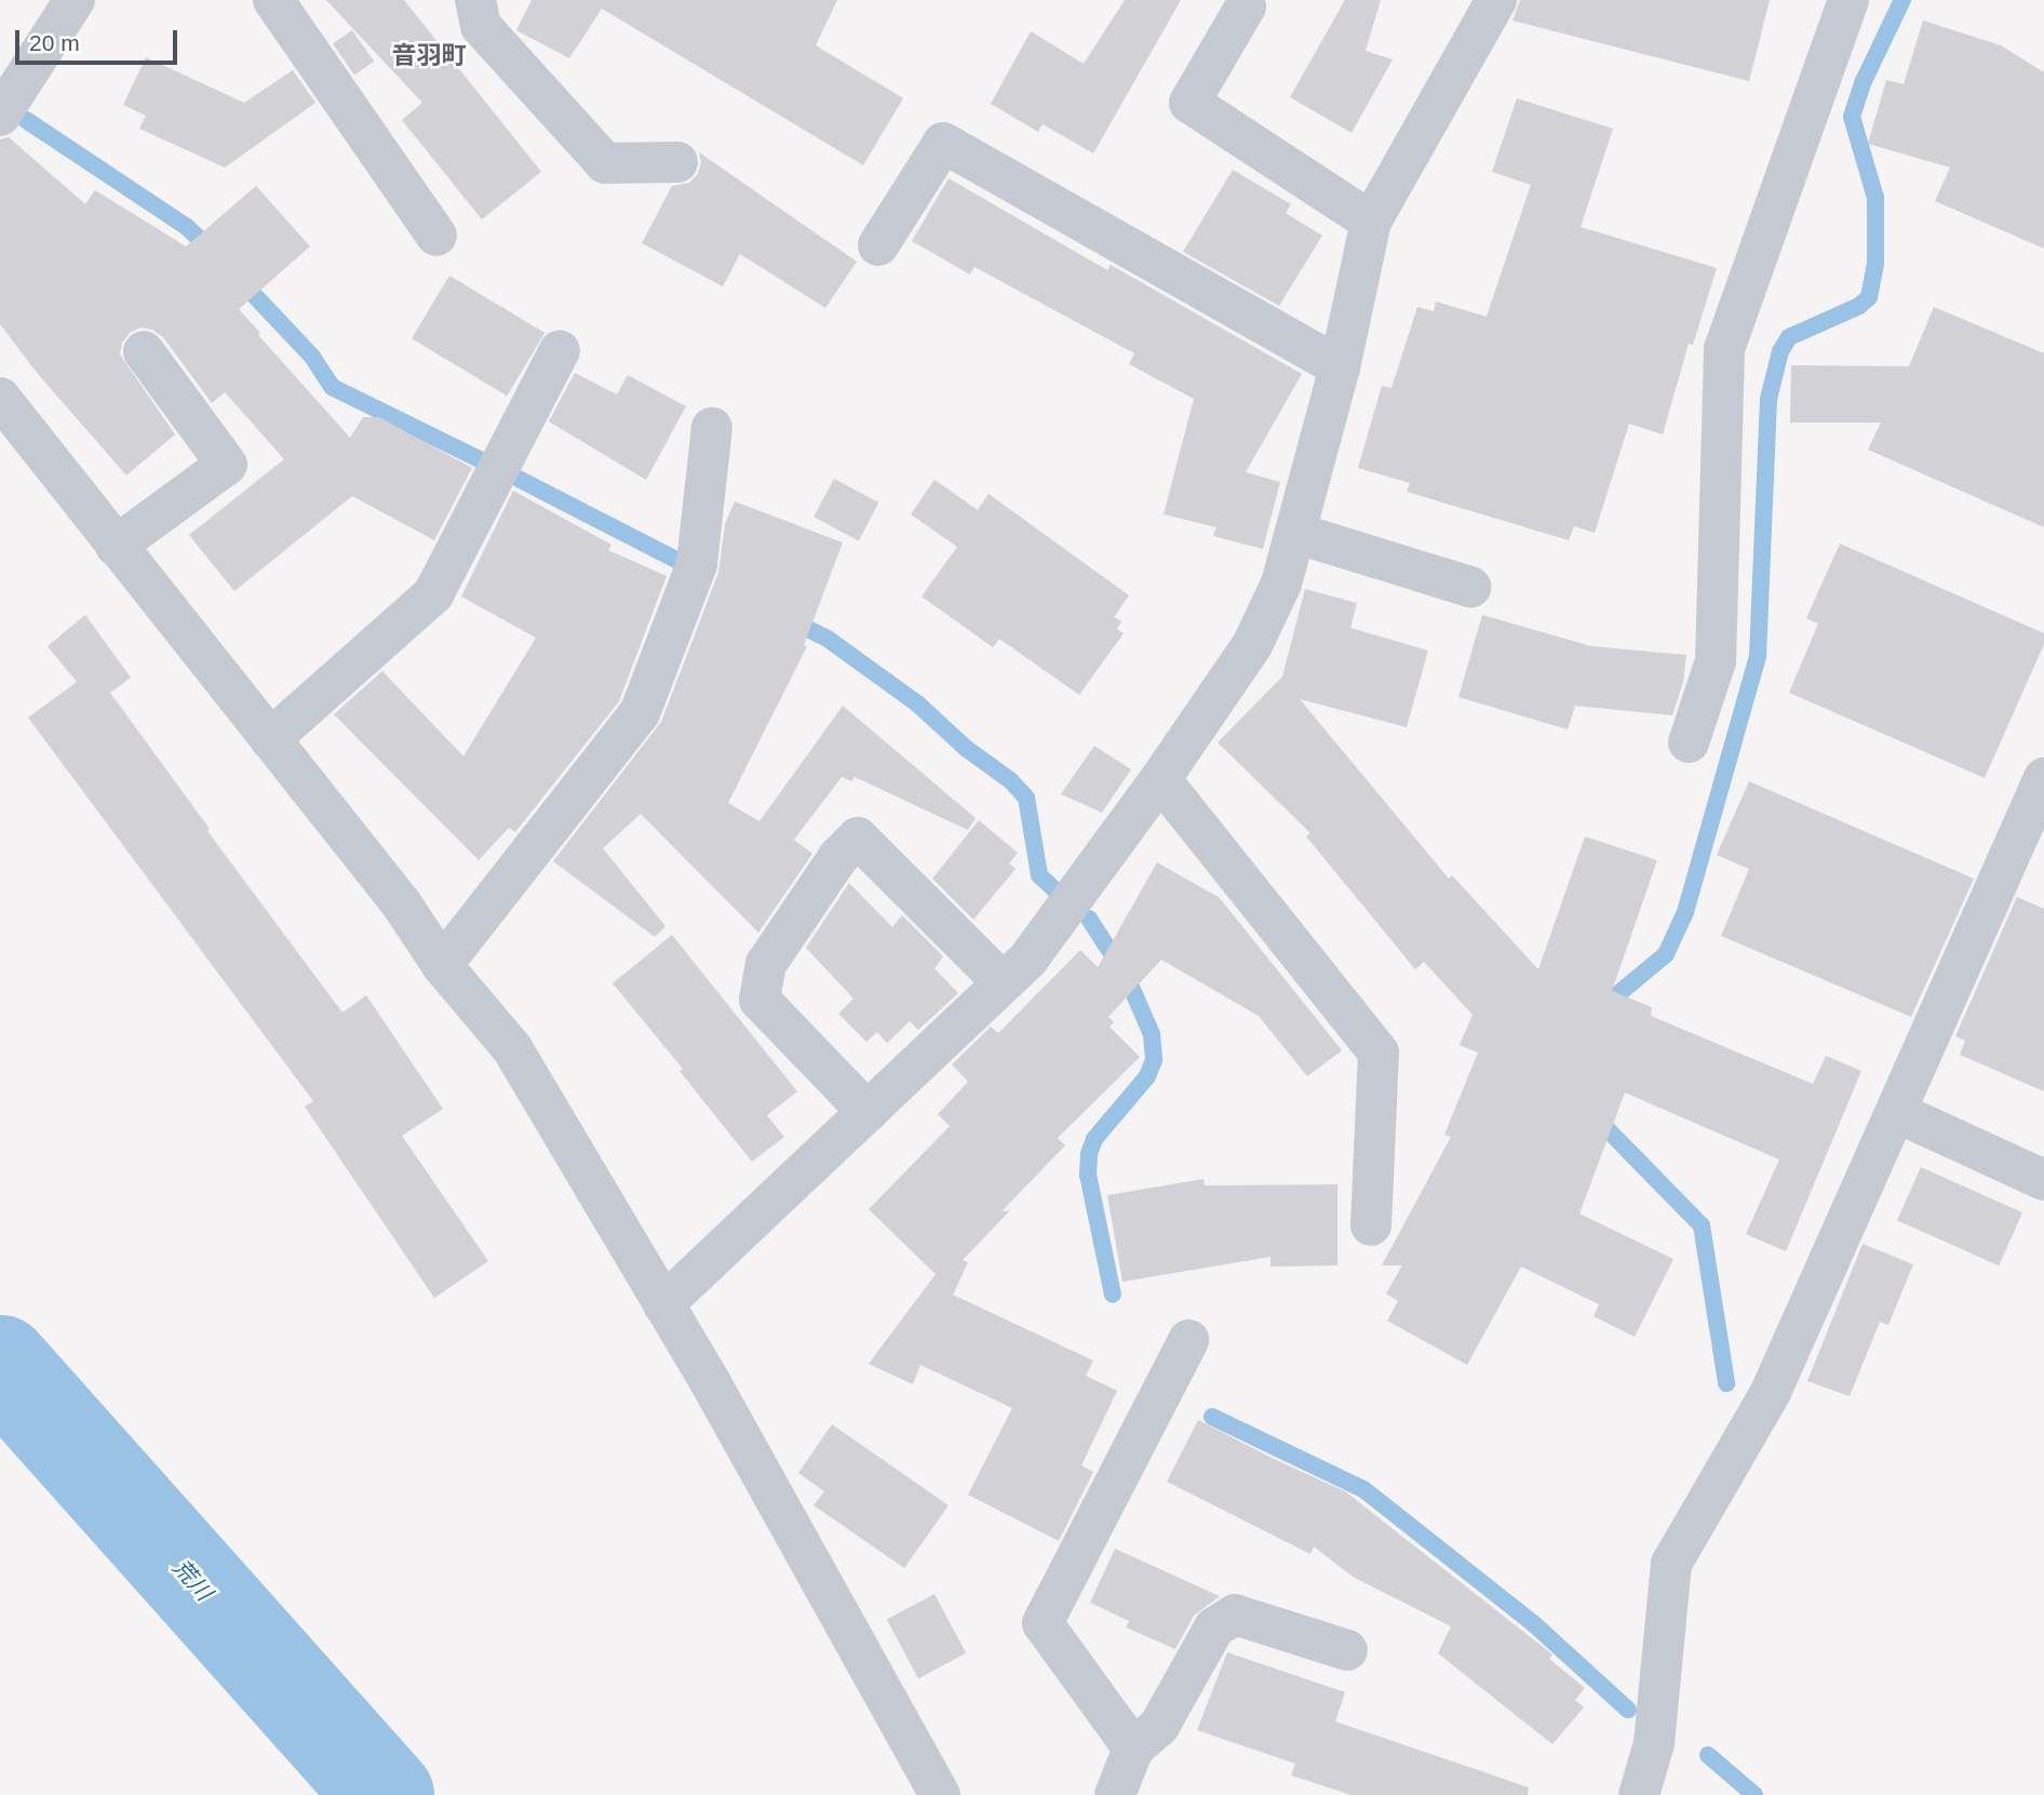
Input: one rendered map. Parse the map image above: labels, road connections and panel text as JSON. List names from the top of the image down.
{
  "districts": ["音羽町"],
  "water": ["荒川"],
  "scale_bar": "20 m"
}
